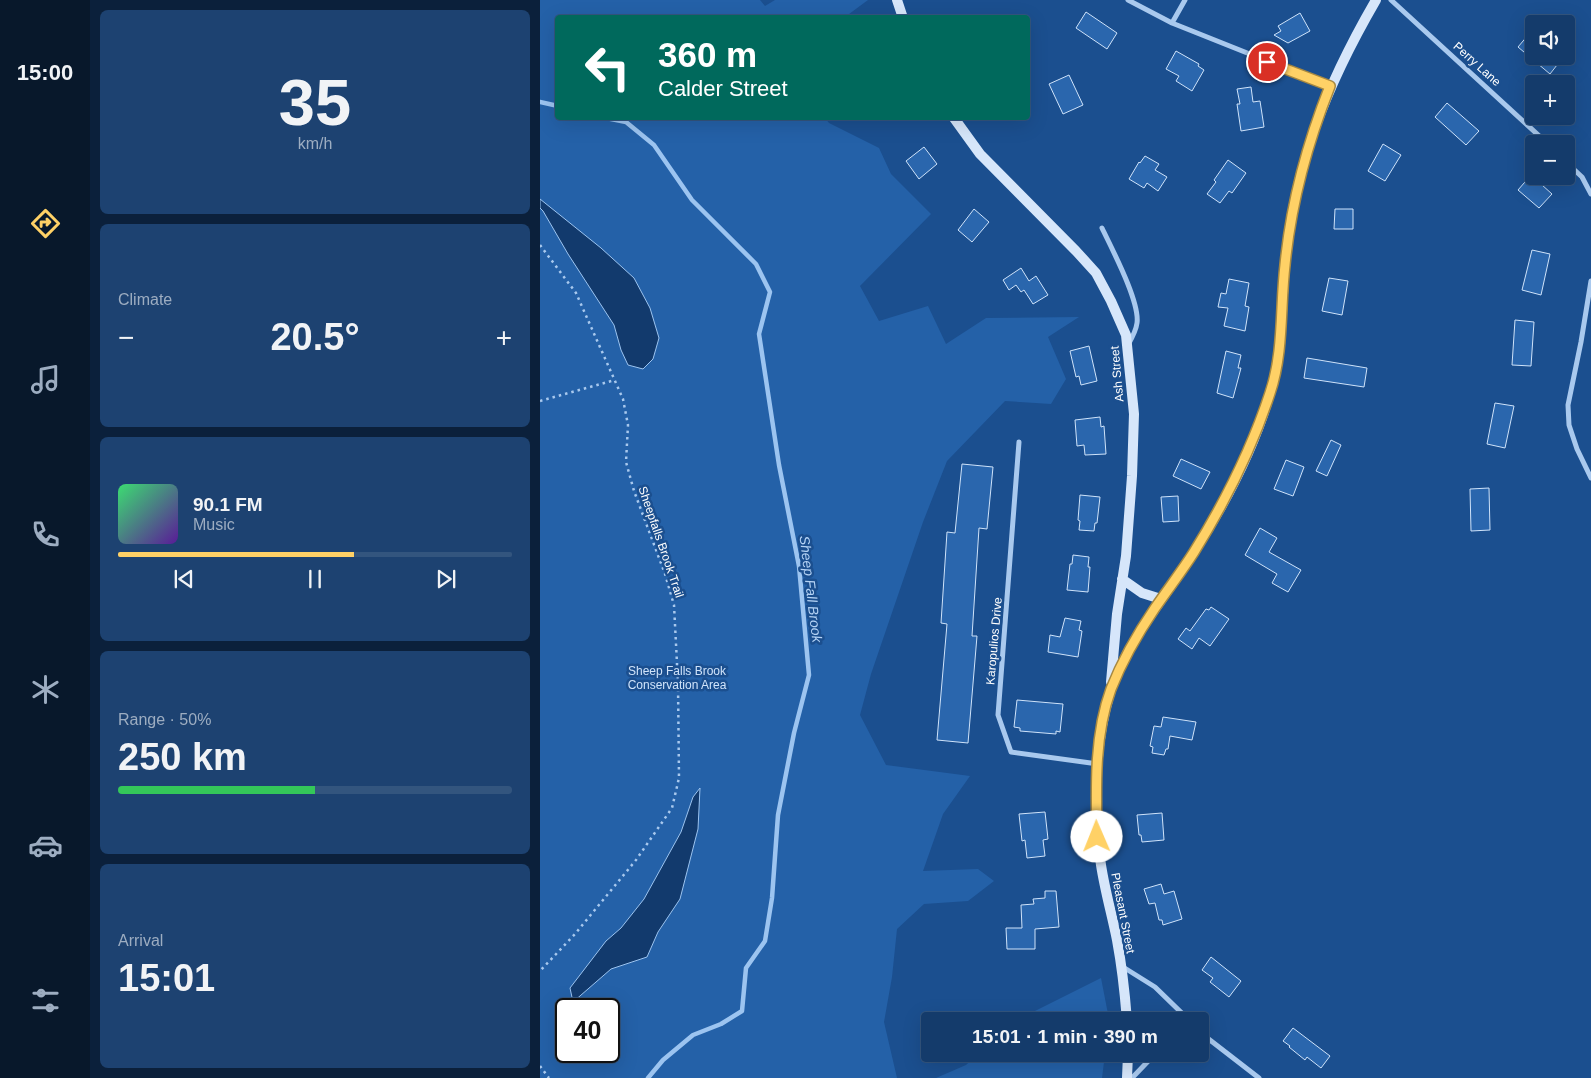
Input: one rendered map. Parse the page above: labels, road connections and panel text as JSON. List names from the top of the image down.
{
  "streets": {
    "street": [
      "Perry Lane",
      "Ash Street",
      "Karopulios Drive",
      "Pleasant Street"
    ],
    "path": ["Sheepfalls Brook Trail"]
  },
  "crossings": [
    ["Ash Street", "Pleasant Street"],
    ["Karopulios Drive", "Pleasant Street"]
  ],
  "water": ["Sheep Fall Brook"],
  "parks": ["Sheep Falls Brook Conservation Area"],
  "page": {
    "tabs": "15:00",
    "tile": [
      ["35", "km/h"],
      "Climate",
      ["Range · 50%", "250 km"],
      ["Arrival", "15:01"]
    ],
    "map_buttons": ["+", "−"],
    "turn": ["360 m", "Calder Street"],
    "heat": ["−", "20.5°", "+"],
    "song": ["90.1 FM", "Music"],
    "limit": "40",
    "trip": "15:01 · 1 min · 390 m"
  }
}
